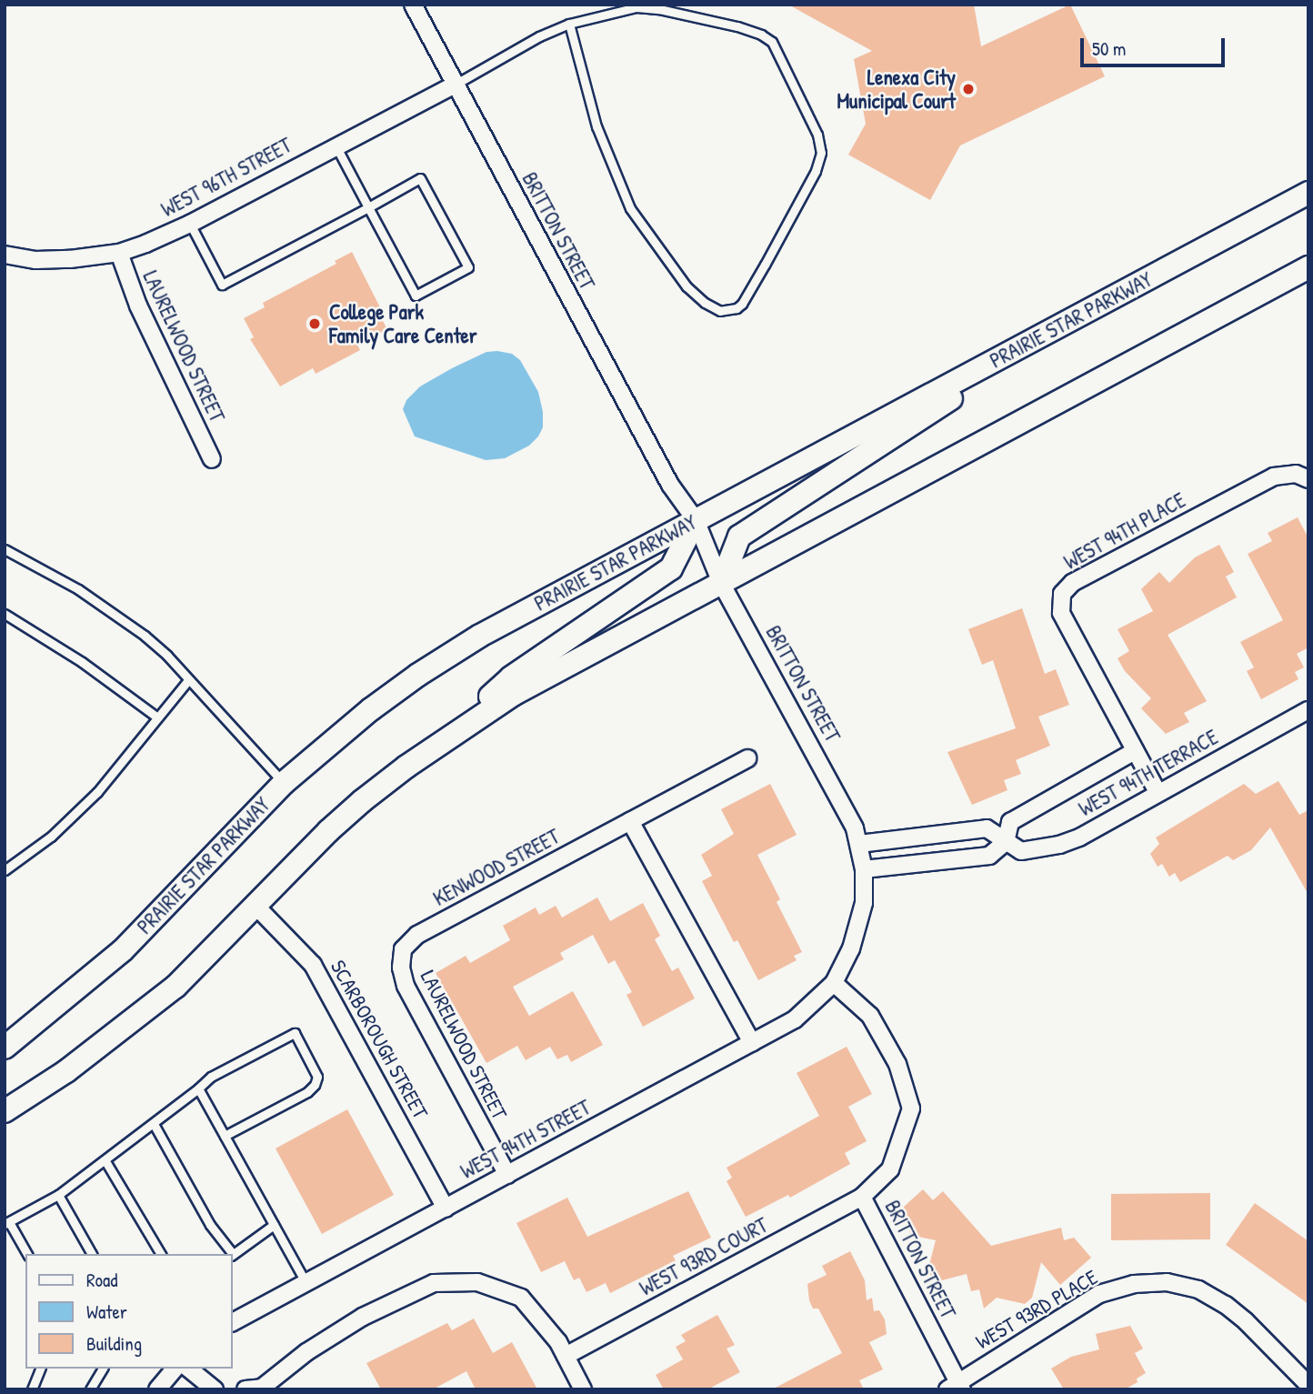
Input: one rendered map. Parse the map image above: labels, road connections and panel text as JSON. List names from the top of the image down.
{
  "streets": {
    "main road": ["PRAIRIE STAR PARKWAY"],
    "street": [
      "WEST 96TH STREET",
      "BRITTON STREET",
      "LAURELWOOD STREET",
      "WEST 94TH PLACE",
      "WEST 94TH TERRACE",
      "KENWOOD STREET",
      "SCARBOROUGH STREET",
      "WEST 94TH STREET",
      "WEST 93RD COURT",
      "WEST 93RD PLACE"
    ]
  },
  "crossings": [
    ["WEST 96TH STREET", "BRITTON STREET"],
    ["WEST 96TH STREET", "LAURELWOOD STREET"],
    ["BRITTON STREET", "PRAIRIE STAR PARKWAY"],
    ["BRITTON STREET", "WEST 94TH TERRACE"],
    ["BRITTON STREET", "WEST 94TH STREET"],
    ["BRITTON STREET", "WEST 93RD COURT"],
    ["BRITTON STREET", "WEST 93RD PLACE"],
    ["LAURELWOOD STREET", "KENWOOD STREET"],
    ["LAURELWOOD STREET", "WEST 94TH STREET"],
    ["WEST 94TH PLACE", "WEST 94TH TERRACE"],
    ["SCARBOROUGH STREET", "WEST 94TH STREET"]
  ],
  "places": ["Lenexa City Municipal Court", "College Park Family Care Center"],
  "legend": ["Road", "Water", "Building"],
  "scale_bar": "50 m"
}
